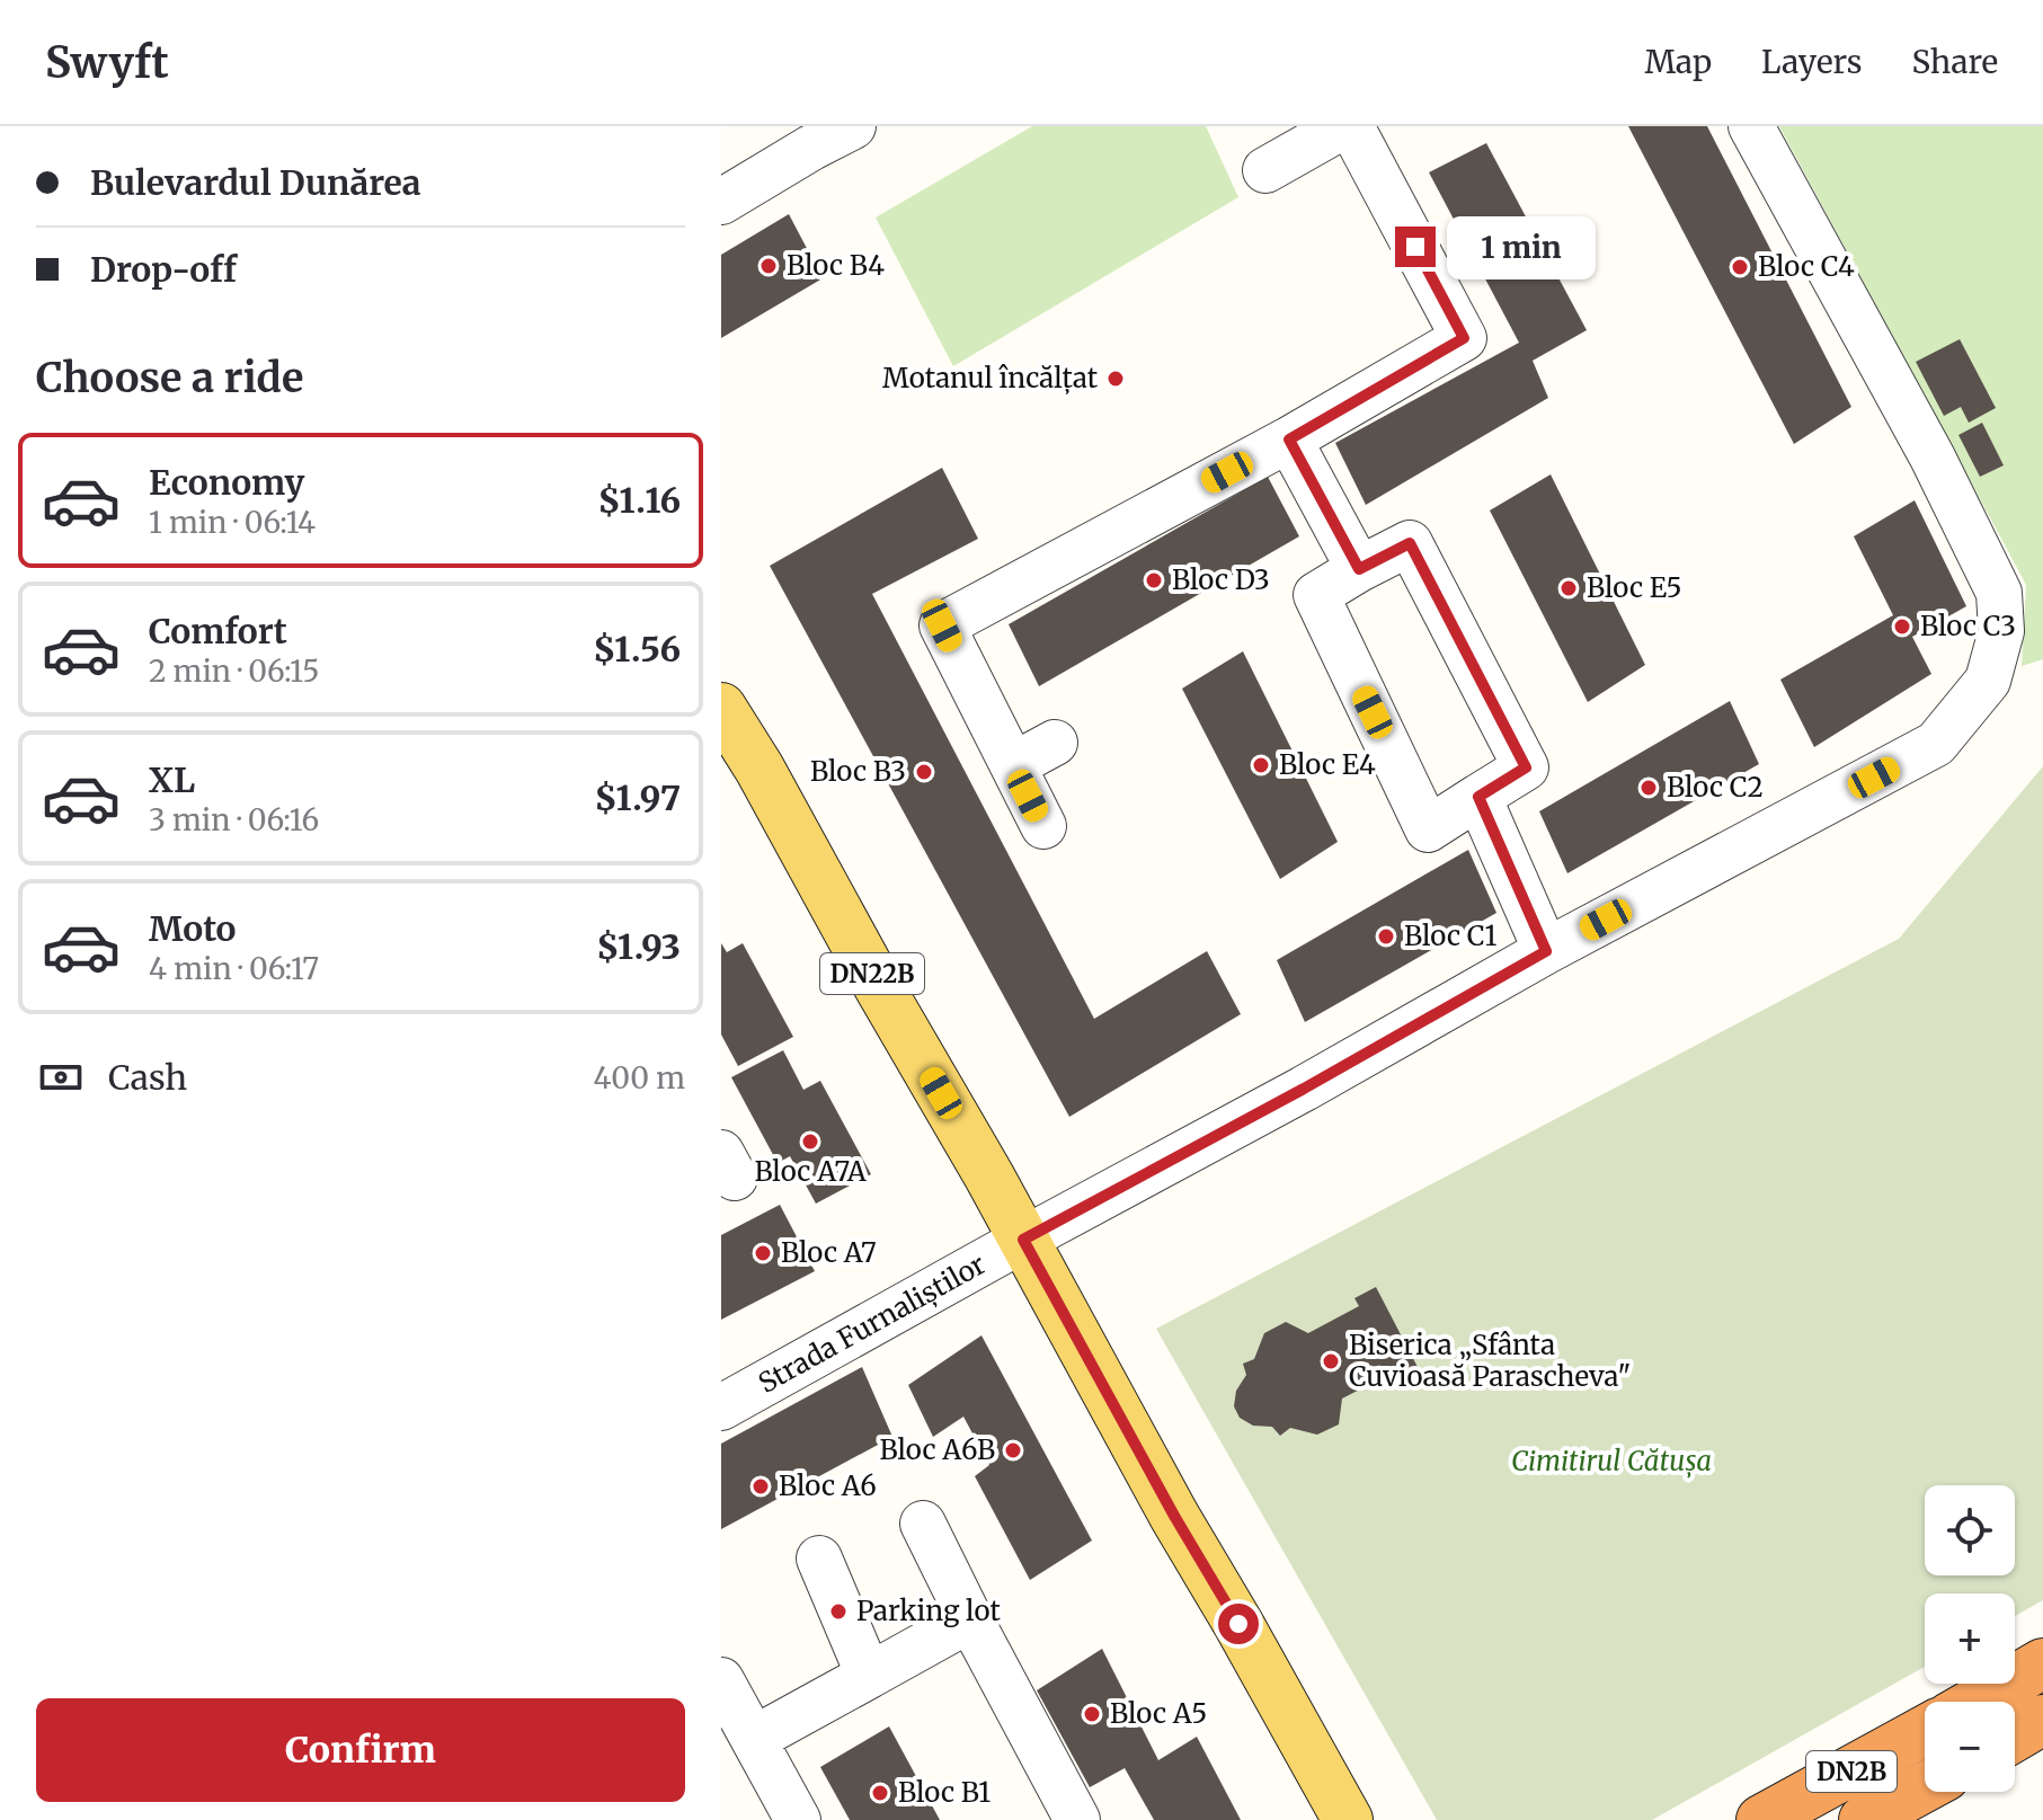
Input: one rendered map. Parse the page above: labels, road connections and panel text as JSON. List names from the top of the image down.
{
  "streets": {
    "highway": ["DN2B"],
    "main road": ["DN22B"],
    "street": ["Strada Furnaliștilor"]
  },
  "crossings": [
    ["DN22B", "Strada Furnaliștilor"]
  ],
  "parks": ["Cimitirul Cătușa"],
  "places": [
    "Bloc B4",
    "Bloc C4",
    "Motanul încălțat",
    "Bloc D3",
    "Bloc E5",
    "Bloc C3",
    "Bloc E4",
    "Bloc B3",
    "Bloc C2",
    "Bloc C1",
    "Bloc A7A",
    "Bloc A7",
    "Biserica „Sfânta Cuvioasă Parascheva\"",
    "Bloc A6B",
    "Bloc A6",
    "Parking lot",
    "Bloc A5",
    "Bloc B1"
  ],
  "page": {
    "header": "Swyft",
    "nav": ["Map", "Layers", "Share"],
    "banner": ["Bulevardul Dunărea", "Drop-off"],
    "bubble": "1 min",
    "heading": "Choose a ride",
    "list": [
      {
        "name": "Economy",
        "note": "1 min · 06:14",
        "value": "$1.16"
      },
      {
        "name": "Comfort",
        "note": "2 min · 06:15",
        "value": "$1.56"
      },
      {
        "name": "XL",
        "note": "3 min · 06:16",
        "value": "$1.97"
      },
      {
        "name": "Moto",
        "note": "4 min · 06:17",
        "value": "$1.93"
      }
    ],
    "pay": ["Cash", "400 m"],
    "map_buttons": ["+", "−"],
    "buttons": "Confirm"
  }
}
